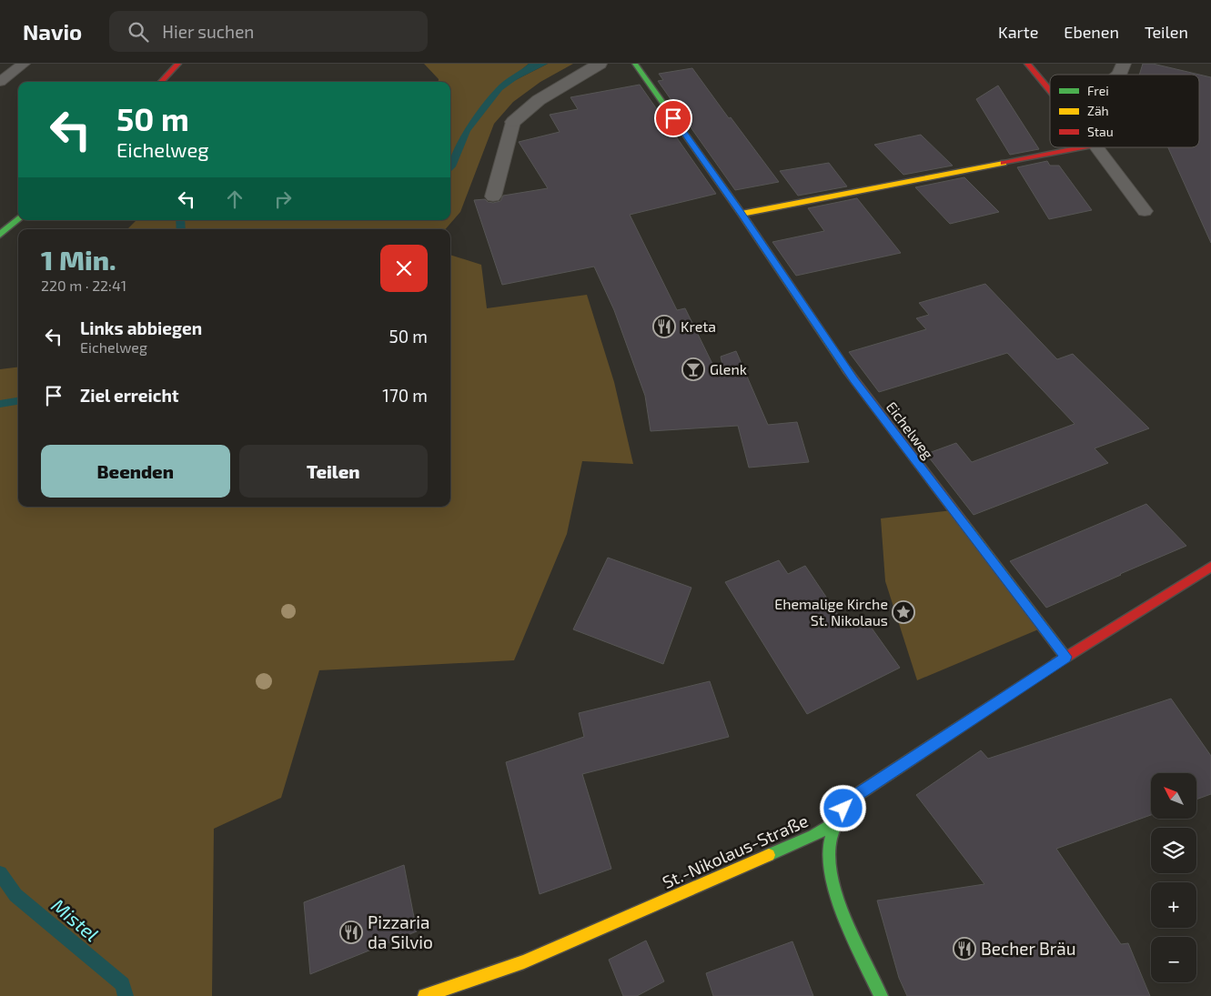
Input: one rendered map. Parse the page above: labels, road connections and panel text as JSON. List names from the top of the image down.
{
  "streets": {
    "street": ["Eichelweg", "St.-Nikolaus-Straße"]
  },
  "crossings": [
    ["Eichelweg", "St.-Nikolaus-Straße"]
  ],
  "water": ["Mistel"],
  "places": {
    "restaurant": ["Kreta", "Pizzaria da Silvio", "Becher Bräu"],
    "bar": ["Glenk"],
    "place": ["Ehemalige Kirche St. Nikolaus"]
  },
  "legend": ["Frei", "Zäh", "Stau"],
  "north": "top left",
  "page": {
    "header": "Navio",
    "search": "Hier suchen",
    "nav": ["Karte", "Ebenen", "Teilen"],
    "turn": ["50 m", "Eichelweg"],
    "heading": ["1 Min.", "220 m · 22:41"],
    "list": [
      {
        "name": "Links abbiegen",
        "note": "Eichelweg",
        "value": "50 m"
      },
      {
        "name": "Ziel erreicht",
        "value": "170 m"
      }
    ],
    "buttons": ["Beenden", "Teilen"],
    "map_buttons": ["+", "−"]
  }
}
